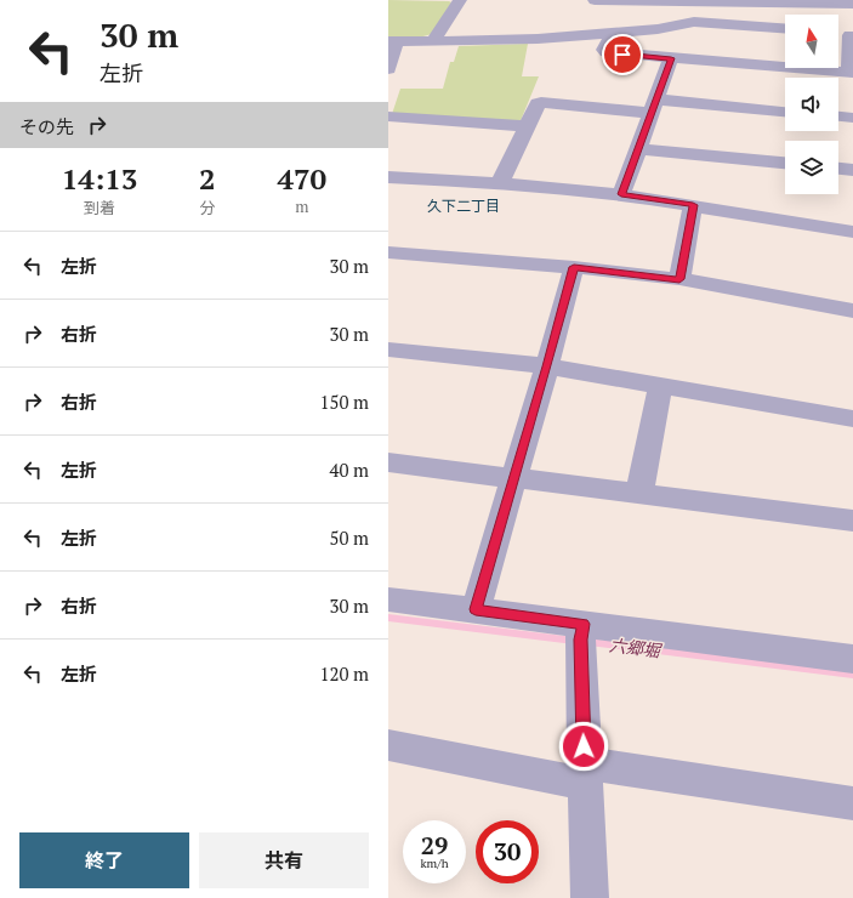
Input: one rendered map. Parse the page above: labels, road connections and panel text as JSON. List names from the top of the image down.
{
  "districts": ["久下二丁目"],
  "water": ["六郷堀"],
  "north": "top",
  "page": {
    "turn": ["30 m", "左折"],
    "then": "その先",
    "eta": [
      "14:13",
      "到着",
      "2",
      "分",
      "470",
      "m"
    ],
    "list": [
      {
        "name": "左折",
        "value": "30 m"
      },
      {
        "name": "右折",
        "value": "30 m"
      },
      {
        "name": "右折",
        "value": "150 m"
      },
      {
        "name": "左折",
        "value": "40 m"
      },
      {
        "name": "左折",
        "value": "50 m"
      },
      {
        "name": "右折",
        "value": "30 m"
      },
      {
        "name": "左折",
        "value": "120 m"
      }
    ],
    "speed": "29 km/h",
    "limit": "30",
    "buttons": ["終了", "共有"]
  }
}
